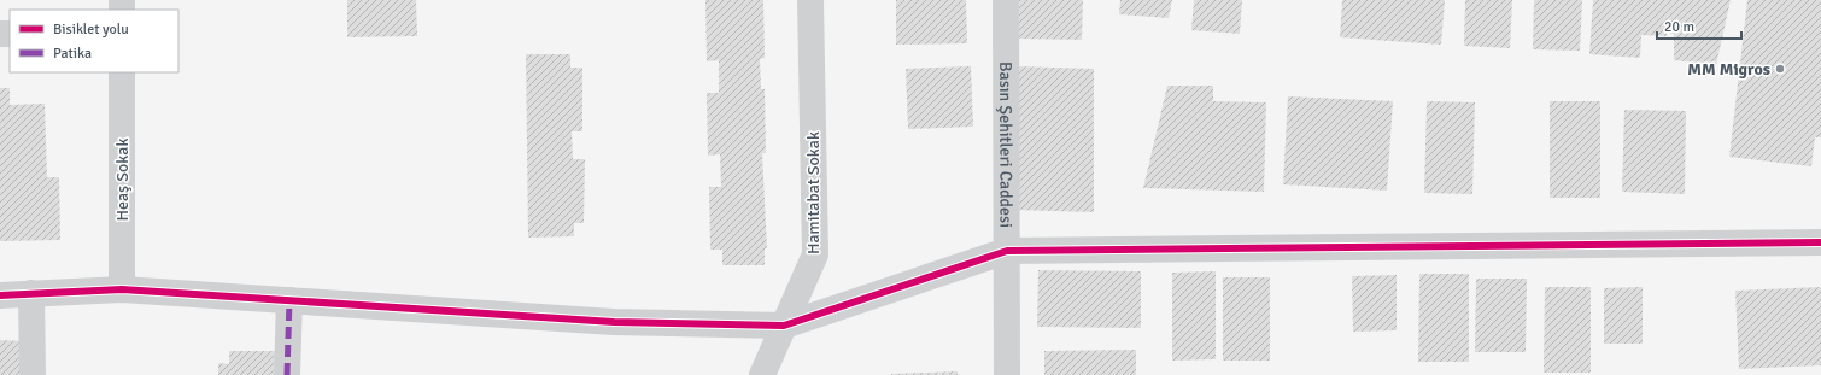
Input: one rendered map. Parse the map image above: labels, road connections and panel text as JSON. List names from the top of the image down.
{
  "streets": {
    "street": ["Basın Şehitleri Caddesi", "Heaş Sokak", "Hamitabat Sokak"]
  },
  "places": ["MM Migros"],
  "legend": ["Bisiklet yolu", "Patika"],
  "scale_bar": "20 m"
}
